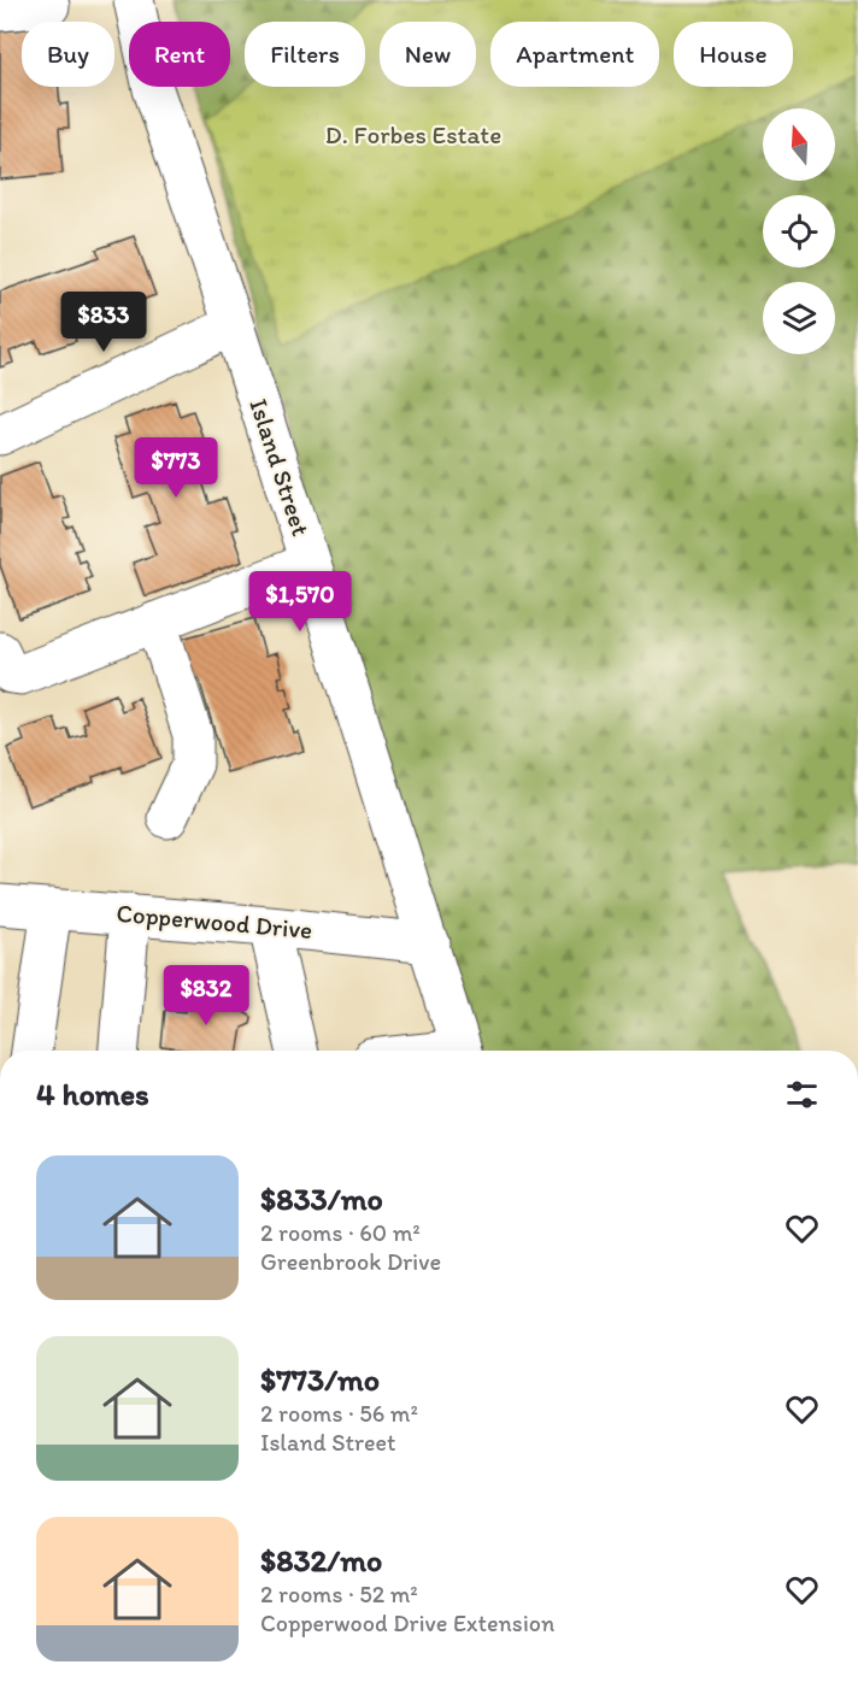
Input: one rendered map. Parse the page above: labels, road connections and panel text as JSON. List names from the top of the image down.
{
  "streets": {
    "street": ["Island Street", "Copperwood Drive"]
  },
  "crossings": [
    ["Island Street", "Copperwood Drive"]
  ],
  "parks": ["D. Forbes Estate"],
  "north": "top",
  "page": {
    "chip": [
      "Buy",
      "Rent",
      "Filters",
      "New",
      "Apartment",
      "House"
    ],
    "price": [
      "$833",
      "$773",
      "$1,570",
      "$832"
    ],
    "heading": "4 homes",
    "list": [
      {
        "name": "$833/mo",
        "note": "2 rooms · 60 m² · Greenbrook Drive"
      },
      {
        "name": "$773/mo",
        "note": "2 rooms · 56 m² · Island Street"
      },
      {
        "name": "$832/mo",
        "note": "2 rooms · 52 m² · Copperwood Drive Extension"
      }
    ]
  }
}
